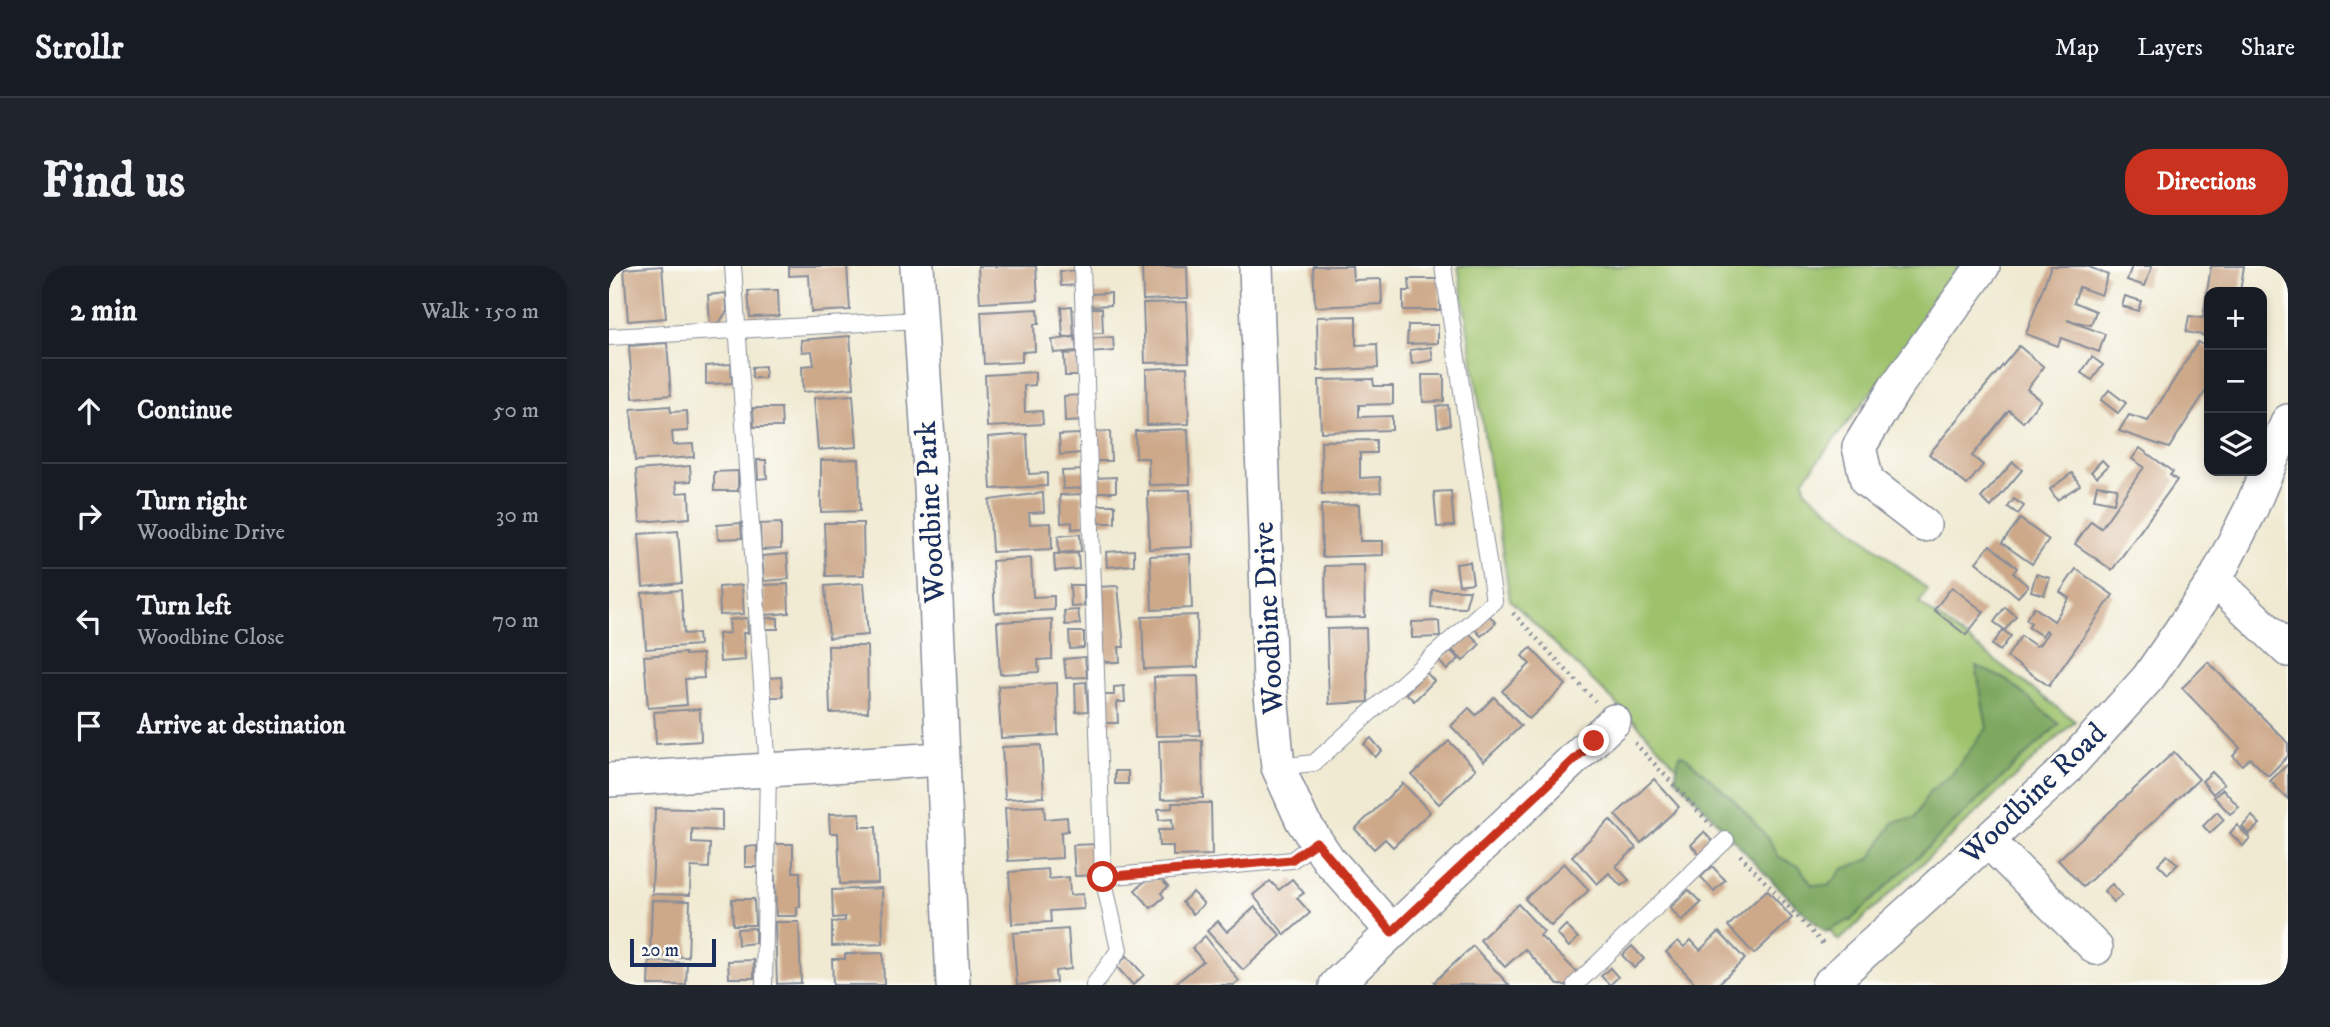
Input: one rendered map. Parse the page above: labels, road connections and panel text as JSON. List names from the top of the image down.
{
  "streets": {
    "street": ["Woodbine Park", "Woodbine Drive", "Woodbine Road"]
  },
  "scale_bar": "20 m",
  "page": {
    "header": "Strollr",
    "nav": ["Map", "Layers", "Share"],
    "buttons": "Directions",
    "title": "Find us",
    "heading": ["2 min", "Walk · 150 m"],
    "map_buttons": ["+", "−"],
    "list": [
      ["Continue", "50 m"],
      ["Turn right", "Woodbine Drive", "30 m"],
      ["Turn left", "Woodbine Close", "70 m"],
      "Arrive at destination"
    ],
    "scale": "20 m"
  }
}
